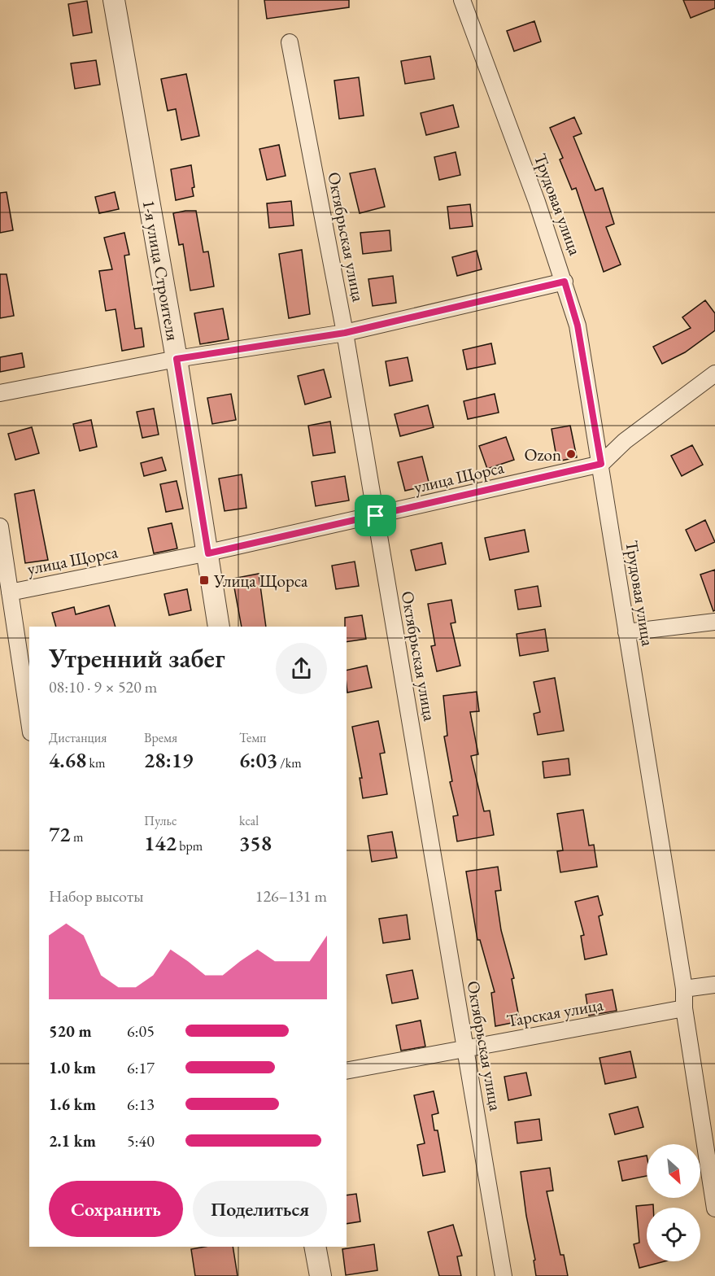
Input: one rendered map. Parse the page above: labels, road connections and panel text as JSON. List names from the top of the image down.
{
  "streets": {
    "street": [
      "Трудовая улица",
      "Октябрьская улица",
      "1-я улица Строителя",
      "улица Щорса",
      "Тарская улица"
    ]
  },
  "crossings": [
    ["Трудовая улица", "улица Щорса"],
    ["Трудовая улица", "Тарская улица"],
    ["Октябрьская улица", "улица Щорса"],
    ["Октябрьская улица", "Тарская улица"],
    ["1-я улица Строителя", "улица Щорса"]
  ],
  "places": {
    "other": ["Ozon"],
    "transit": ["Улица Щорса"]
  },
  "north": "bottom right",
  "page": {
    "heading": ["Утренний забег", "08:10 · 9 × 520 m"],
    "stats": [
      ["Дистанция", "4.68 km"],
      ["Время", "28:19"],
      ["Темп", "6:03 /km"],
      ["72 m"],
      ["Пульс", "142 bpm"],
      ["kcal", "358"]
    ],
    "chart": ["Набор высоты", "126–131 m"],
    "list": [
      {
        "name": "520 m",
        "note": "6:05"
      },
      {
        "name": "1.0 km",
        "note": "6:17"
      },
      {
        "name": "1.6 km",
        "note": "6:13"
      },
      {
        "name": "2.1 km",
        "note": "5:40"
      }
    ],
    "buttons": ["Сохранить", "Поделиться"]
  }
}
